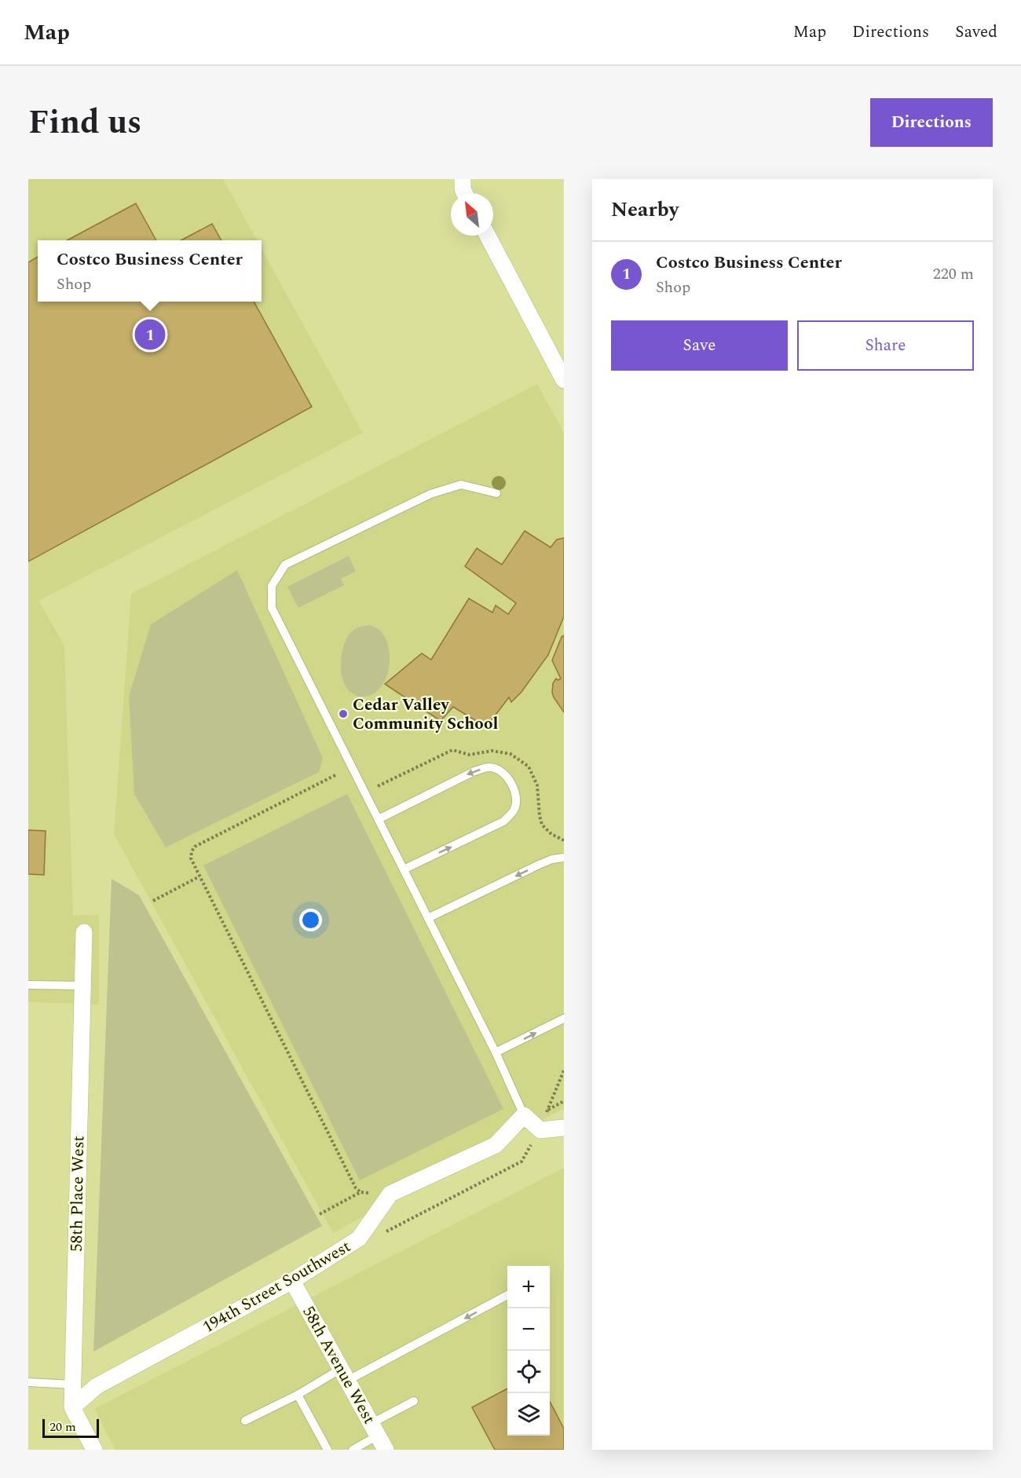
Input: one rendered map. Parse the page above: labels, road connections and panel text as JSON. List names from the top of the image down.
{
  "streets": {
    "street": ["58th Place West", "194th Street Southwest", "58th Avenue West"]
  },
  "crossings": [
    ["58th Place West", "194th Street Southwest"],
    ["194th Street Southwest", "58th Avenue West"]
  ],
  "places": ["Cedar Valley Community School"],
  "scale_bar": "20 m",
  "north": "top left",
  "page": {
    "header": "Map",
    "nav": ["Map", "Directions", "Saved"],
    "title": "Find us",
    "buttons": [
      "Directions",
      ["Save", "Share"]
    ],
    "heading": "Nearby",
    "popup": ["Costco Business Center", "Shop"],
    "list": [
      {
        "mark": "1",
        "name": "Costco Business Center",
        "note": "Shop",
        "value": "220 m"
      }
    ],
    "pins": "1",
    "map_buttons": ["+", "−"],
    "scale": "20 m"
  }
}
